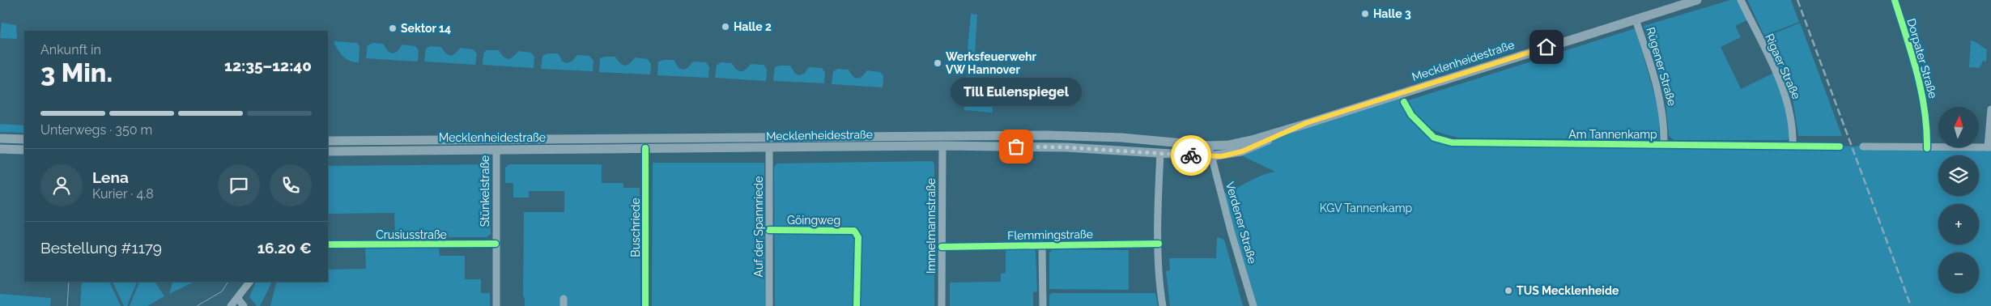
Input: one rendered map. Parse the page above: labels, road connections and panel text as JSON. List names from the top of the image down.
{
  "streets": {
    "main road": ["Mecklenheidestraße"],
    "street": [
      "Dorpater Straße",
      "Rügener Straße",
      "Rigaer Straße",
      "Am Tannenkamp",
      "Stünkelstraße",
      "Göingweg",
      "Verdener Straße",
      "Immelmannstraße",
      "Auf der Spannriede",
      "Buschriede",
      "Crusiusstraße",
      "Flemmingstraße"
    ]
  },
  "crossings": [
    ["Mecklenheidestraße", "Rügener Straße"],
    ["Mecklenheidestraße", "Stünkelstraße"],
    ["Mecklenheidestraße", "Verdener Straße"],
    ["Mecklenheidestraße", "Immelmannstraße"],
    ["Mecklenheidestraße", "Auf der Spannriede"],
    ["Mecklenheidestraße", "Buschriede"],
    ["Rügener Straße", "Am Tannenkamp"],
    ["Rigaer Straße", "Am Tannenkamp"],
    ["Stünkelstraße", "Crusiusstraße"],
    ["Göingweg", "Auf der Spannriede"],
    ["Immelmannstraße", "Flemmingstraße"]
  ],
  "parks": ["KGV Tannenkamp"],
  "places": [
    "Halle 3",
    "Halle 2",
    "Sektor 14",
    "Werksfeuerwehr VW Hannover",
    "Till Eulenspiegel",
    "TUS Mecklenheide"
  ],
  "north": "top",
  "page": {
    "heading": ["3 Min.", "Ankunft in", "12:35–12:40"],
    "panel": [
      "Lena",
      "Kurier · 4.8",
      "Bestellung #1179",
      "16.20 €"
    ],
    "bubble": "Till Eulenspiegel",
    "bar": "Unterwegs · 350 m",
    "map_buttons": ["+", "−"]
  }
}
